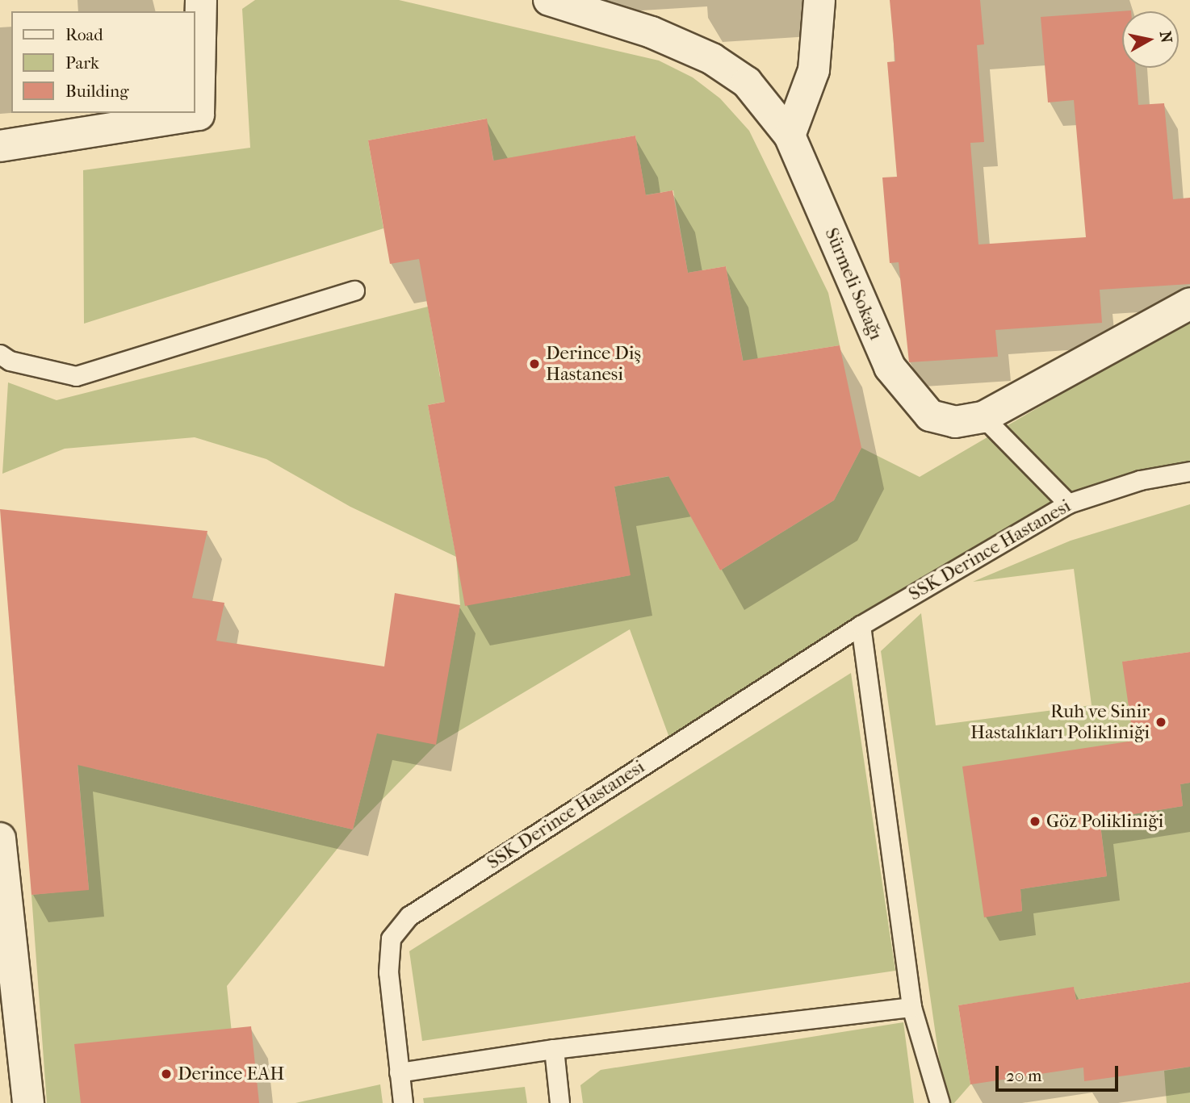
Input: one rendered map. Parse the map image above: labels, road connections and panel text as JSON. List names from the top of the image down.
{
  "streets": {
    "street": ["Sürmeli Sokağı"],
    "lane": ["SSK Derince Hastanesi"]
  },
  "places": [
    "Derince Diş Hastanesi",
    "Ruh ve Sinir Hastalıkları Polikliniği",
    "Göz Polikliniği",
    "Derince EAH"
  ],
  "legend": ["Road", "Park", "Building"],
  "scale_bar": "20 m",
  "north": "right"
}
